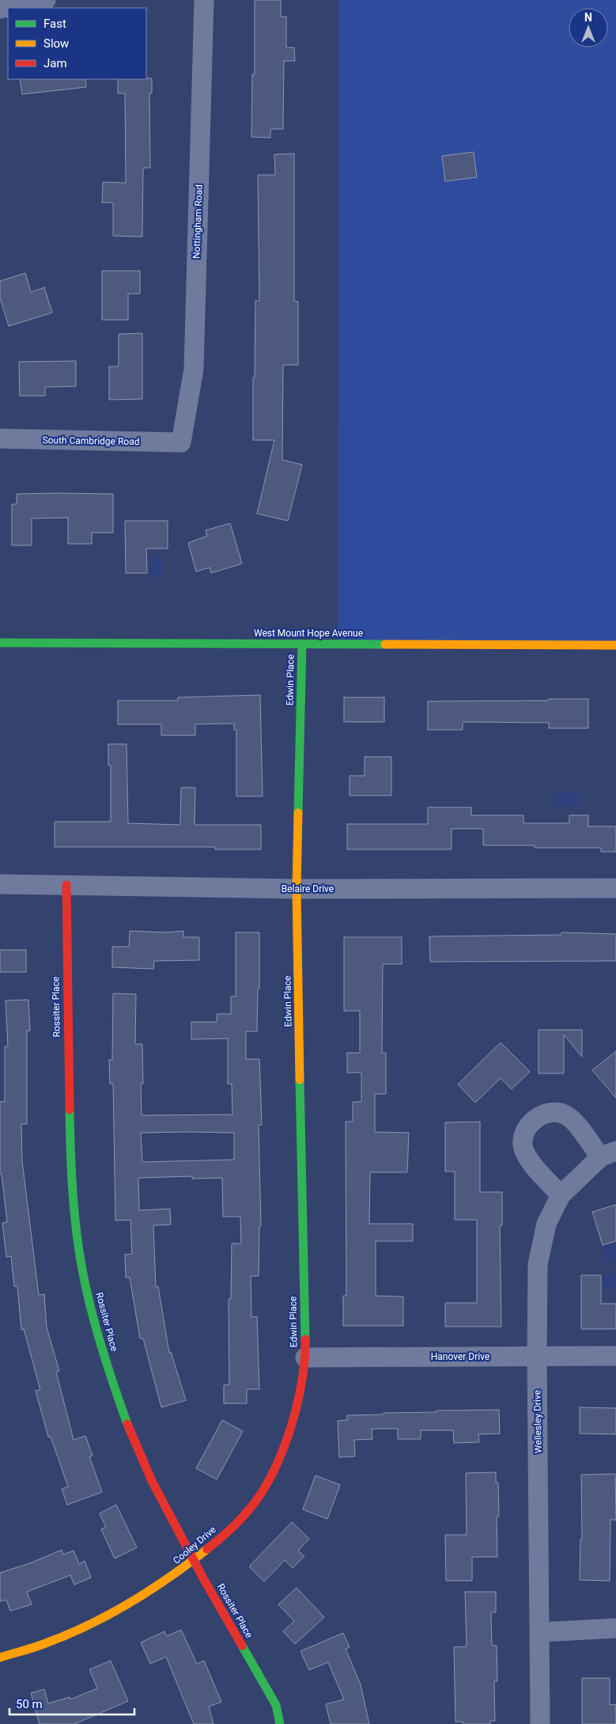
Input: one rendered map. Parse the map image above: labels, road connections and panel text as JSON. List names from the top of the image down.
{
  "streets": {
    "street": [
      "Nottingham Road",
      "South Cambridge Road",
      "West Mount Hope Avenue",
      "Edwin Place",
      "Belaire Drive",
      "Rossiter Place",
      "Hanover Drive",
      "Wellesley Drive",
      "Cooley Drive"
    ]
  },
  "crossings": [
    ["Nottingham Road", "South Cambridge Road"],
    ["West Mount Hope Avenue", "Edwin Place"],
    ["Edwin Place", "Belaire Drive"],
    ["Edwin Place", "Hanover Drive"],
    ["Edwin Place", "Cooley Drive"],
    ["Belaire Drive", "Rossiter Place"],
    ["Rossiter Place", "Cooley Drive"],
    ["Hanover Drive", "Wellesley Drive"],
    ["Hanover Drive", "Cooley Drive"]
  ],
  "legend": ["Fast", "Slow", "Jam"],
  "scale_bar": "50 m",
  "north": "top"
}
